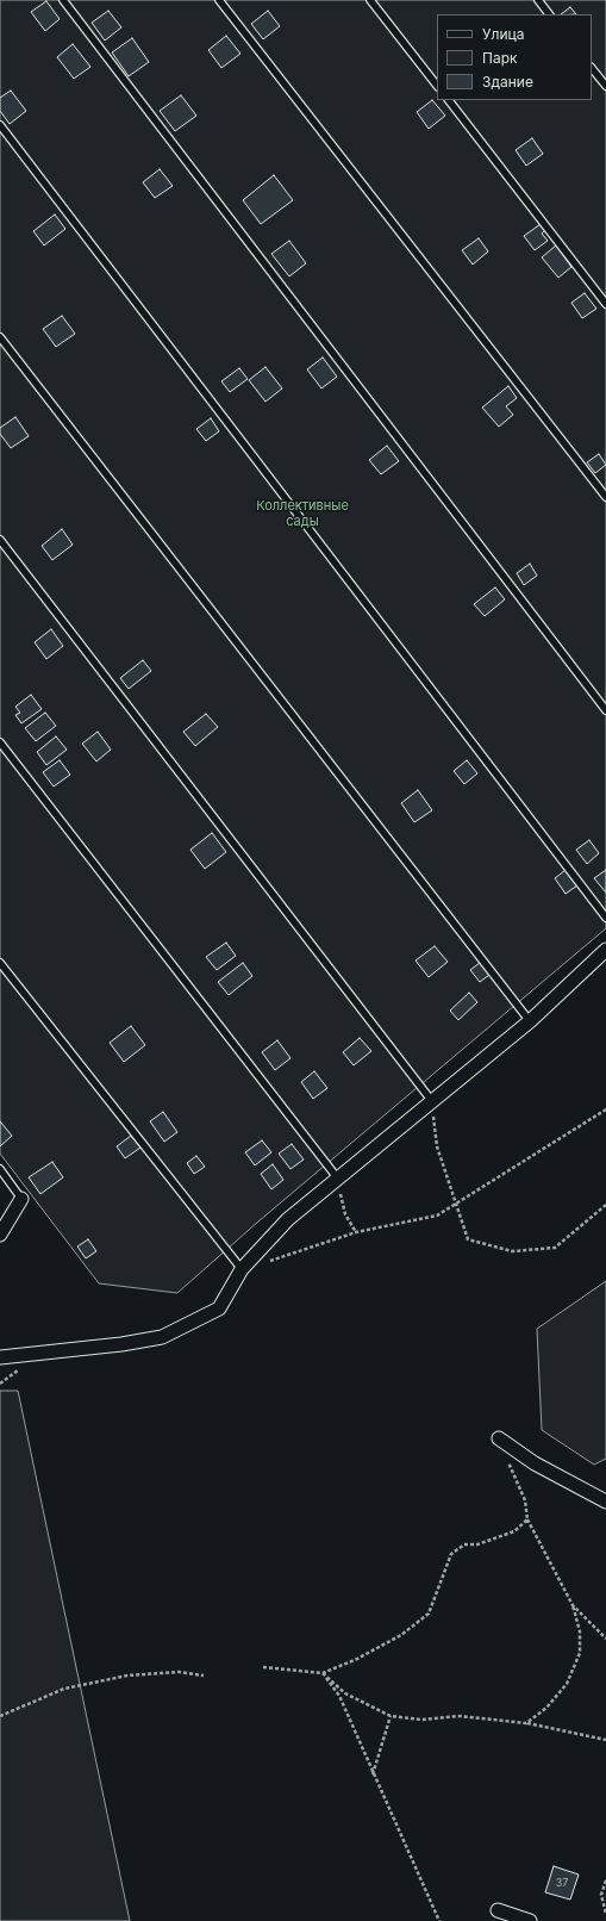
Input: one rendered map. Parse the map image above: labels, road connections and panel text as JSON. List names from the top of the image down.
{
  "parks": ["Коллективные сады"],
  "house_numbers": ["37"],
  "legend": ["Улица", "Парк", "Здание"]
}
